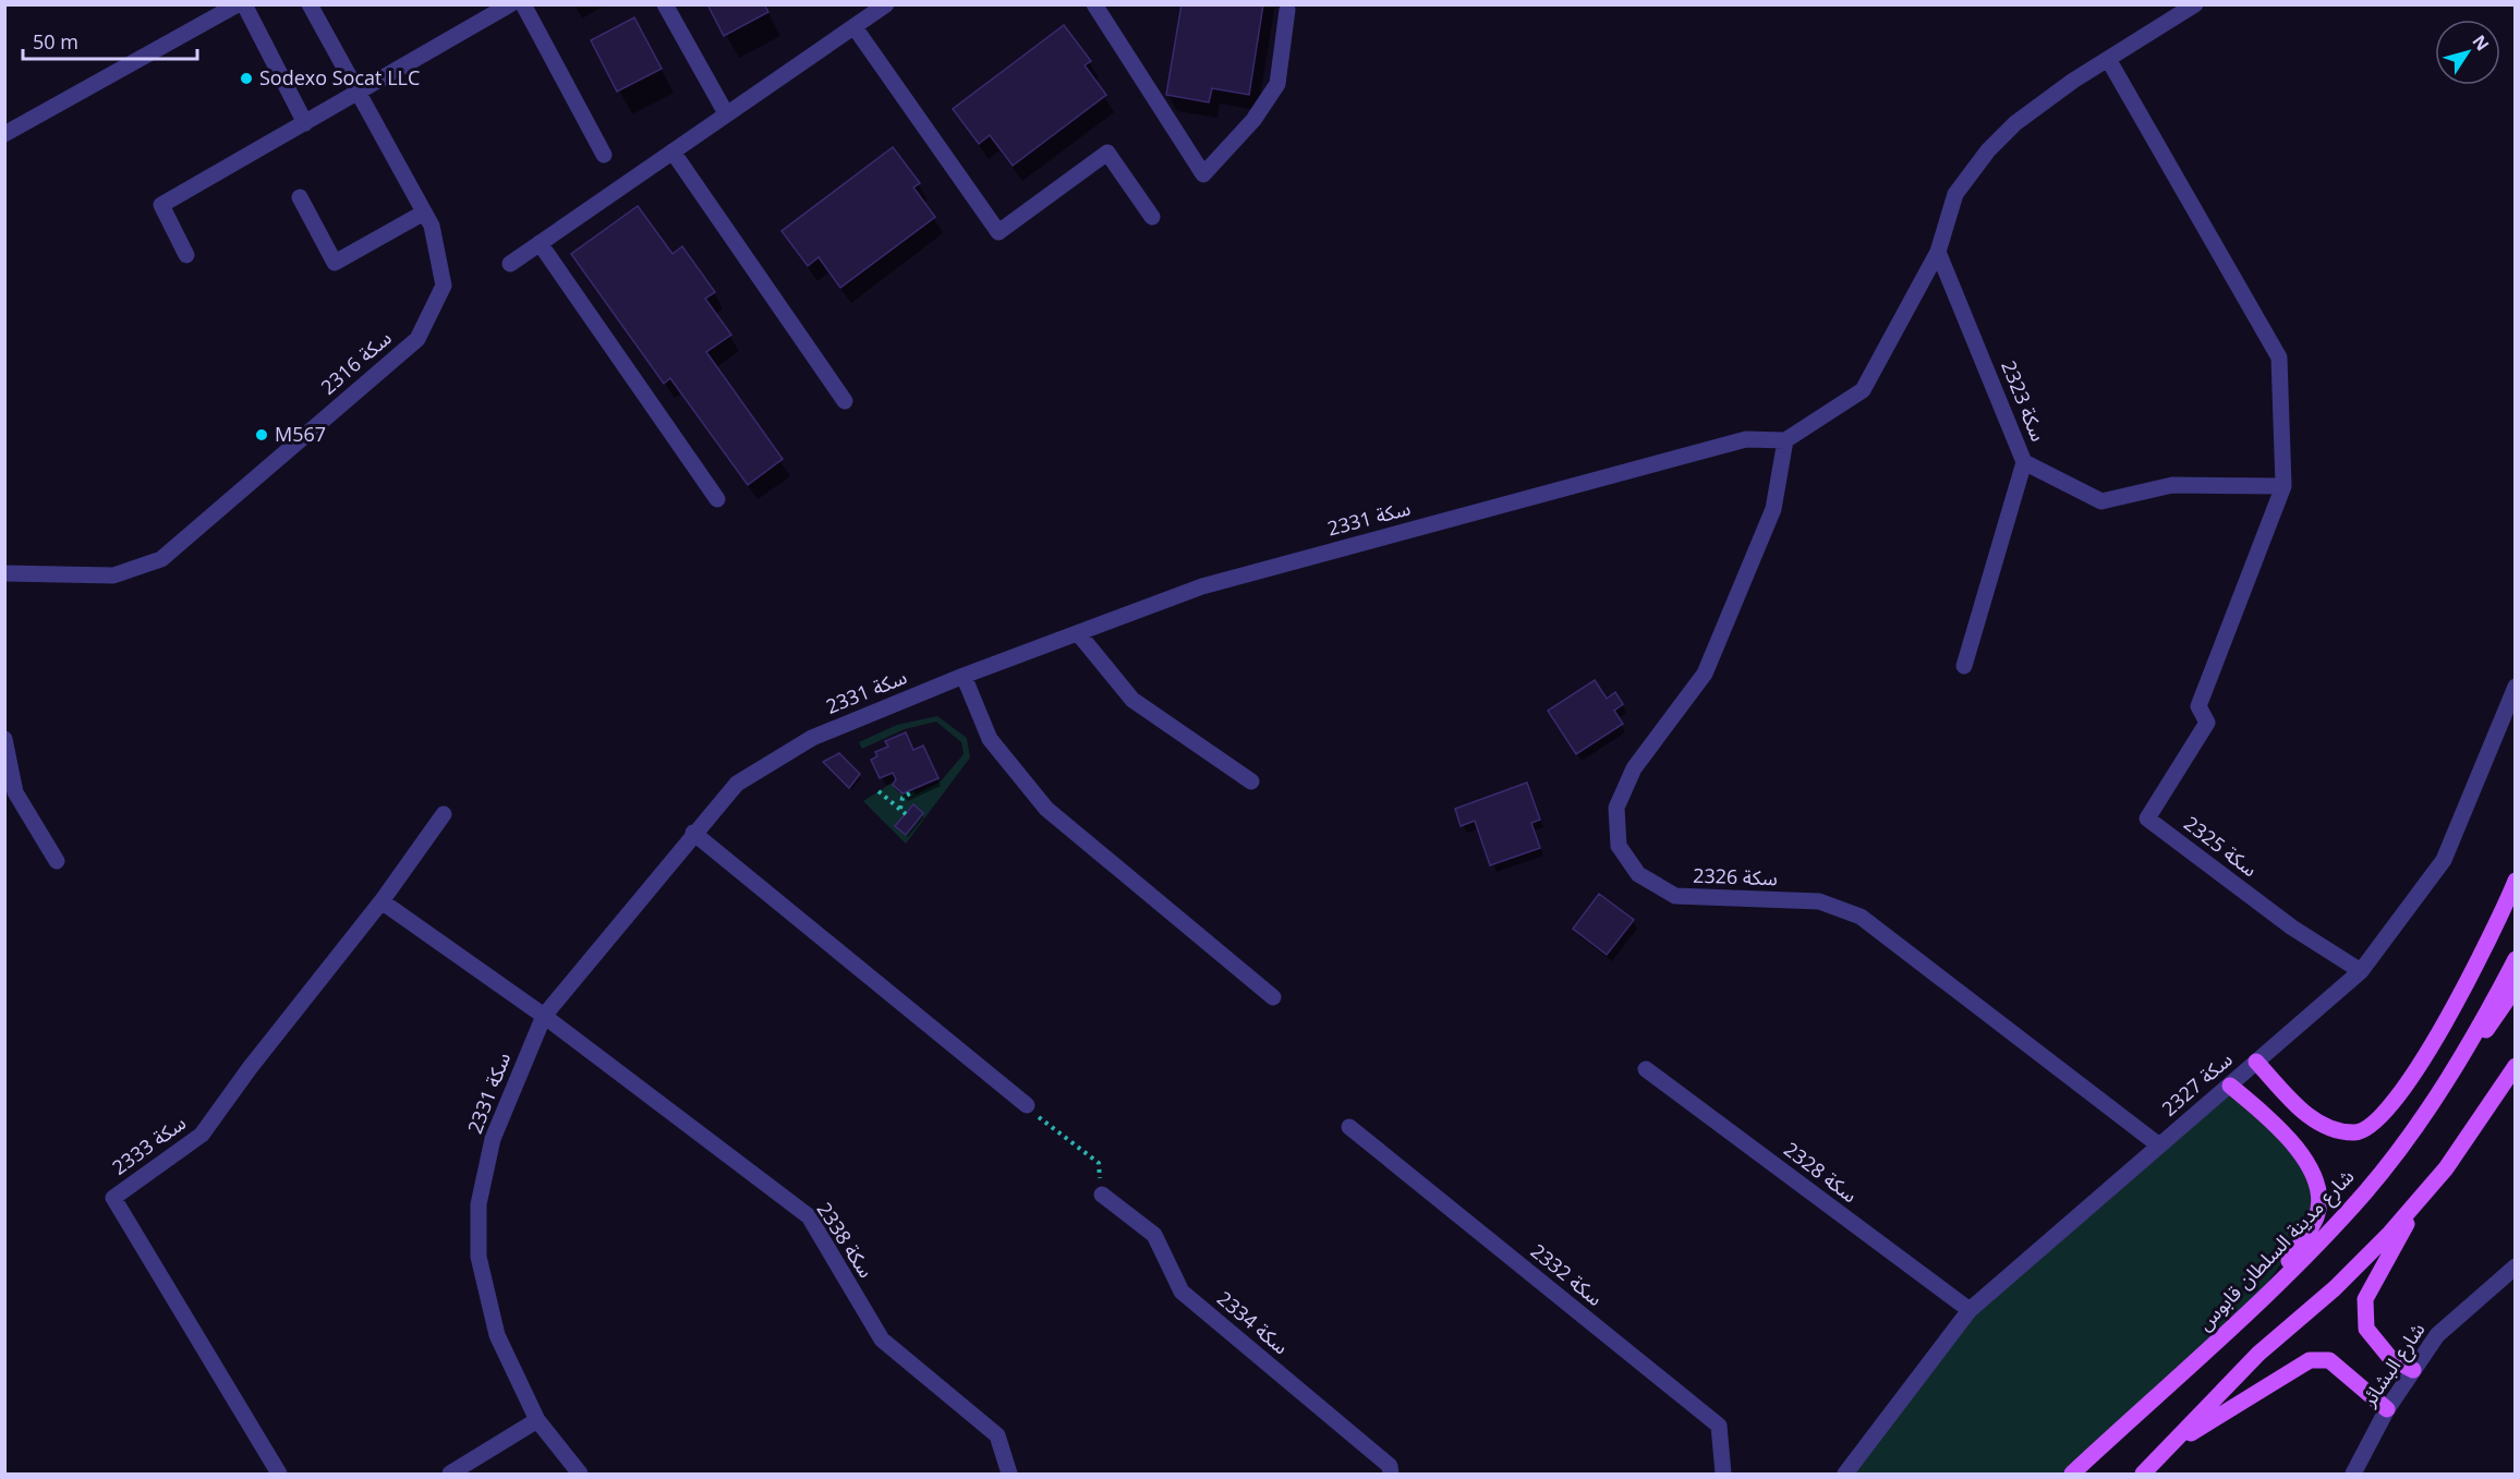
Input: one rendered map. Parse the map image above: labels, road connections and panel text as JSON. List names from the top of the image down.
{
  "streets": {
    "main road": ["شارع مدينة السلطان قابوس"],
    "street": [
      "2316 سكة",
      "سكة 2323",
      "سكة 2331",
      "سكة 2325",
      "سكة 2326",
      "سكة 2327",
      "سكة 2333",
      "سكة 2328",
      "سكة 2338",
      "سكة 2332",
      "سكة 2334",
      "شارع البشائر"
    ]
  },
  "crossings": [
    ["سكة 2323", "سكة 2325"],
    ["سكة 2331", "سكة 2326"],
    ["سكة 2331", "سكة 2338"],
    ["سكة 2325", "سكة 2327"],
    ["سكة 2326", "سكة 2327"],
    ["سكة 2327", "سكة 2328"]
  ],
  "places": ["Sodexo Socat LLC", "M567"],
  "scale_bar": "50 m",
  "north": "top right"
}
